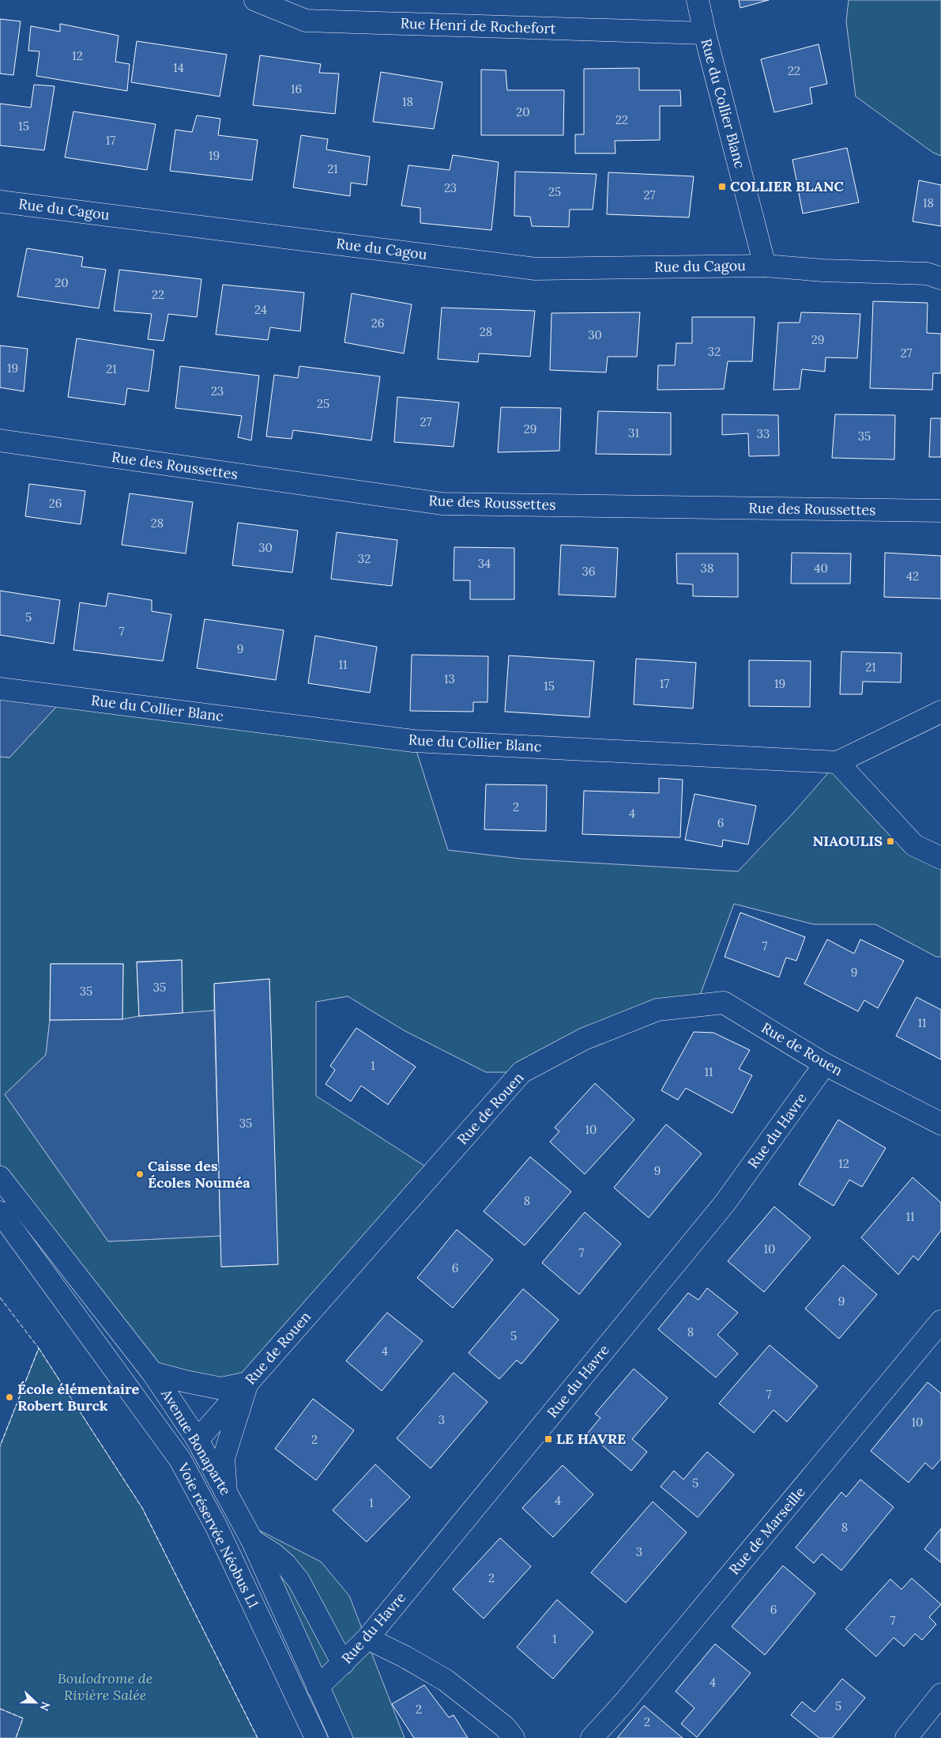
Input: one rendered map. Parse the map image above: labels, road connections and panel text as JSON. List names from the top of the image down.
{
  "streets": {
    "street": [
      "Rue Henri de Rochefort",
      "Rue du Collier Blanc",
      "Rue du Cagou",
      "Rue des Roussettes",
      "Rue de Rouen",
      "Rue du Havre",
      "Avenue Bonaparte",
      "Rue de Marseille",
      "Voie réservée Néobus L1"
    ]
  },
  "crossings": [
    ["Rue Henri de Rochefort", "Rue du Collier Blanc"],
    ["Rue du Collier Blanc", "Rue du Cagou"],
    ["Rue de Rouen", "Rue du Havre"],
    ["Rue de Rouen", "Avenue Bonaparte"],
    ["Rue du Havre", "Avenue Bonaparte"]
  ],
  "parks": ["Boulodrome de Rivière Salée"],
  "places": {
    "transit": ["COLLIER BLANC", "NIAOULIS", "LE HAVRE"],
    "other": ["Caisse des Écoles Nouméa", "École élémentaire Robert Burck"]
  },
  "house_numbers": [
    "12",
    "14",
    "22",
    "16",
    "18",
    "20",
    "22",
    "15",
    "17",
    "19",
    "21",
    "23",
    "25",
    "27",
    "18",
    "20",
    "22",
    "24",
    "26",
    "28",
    "30",
    "29",
    "32",
    "27",
    "19",
    "21",
    "23",
    "25",
    "27",
    "29",
    "31",
    "33",
    "35",
    "26",
    "28",
    "30",
    "32",
    "34",
    "38",
    "40",
    "36",
    "42",
    "5",
    "7",
    "9",
    "11",
    "21",
    "13",
    "17",
    "19",
    "15",
    "2",
    "4",
    "6",
    "7",
    "9",
    "35",
    "35",
    "11",
    "1",
    "11",
    "35",
    "10",
    "12",
    "9",
    "8",
    "11",
    "10",
    "7",
    "6",
    "9",
    "8",
    "5",
    "4",
    "7",
    "3",
    "10",
    "2",
    "5",
    "4",
    "1",
    "8",
    "3",
    "2",
    "6",
    "7",
    "1",
    "4",
    "5",
    "2",
    "2"
  ],
  "north": "right"
}
